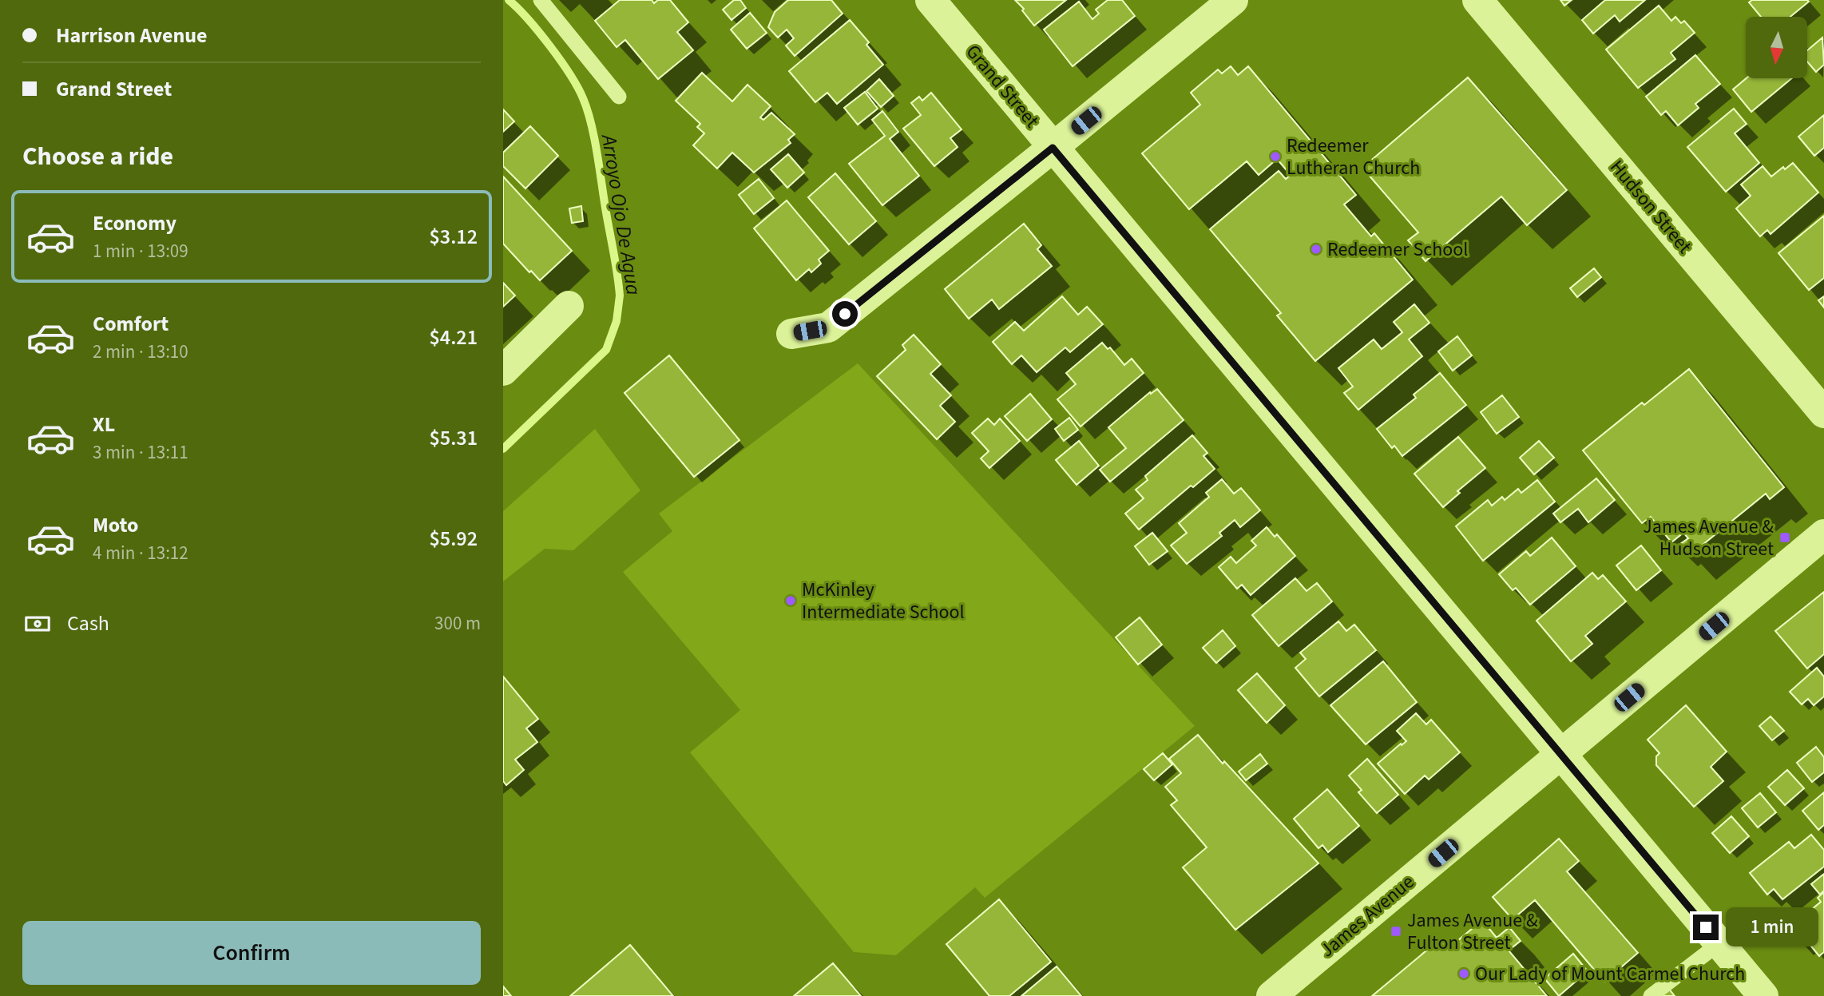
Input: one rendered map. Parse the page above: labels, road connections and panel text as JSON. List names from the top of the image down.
{
  "streets": {
    "street": ["Grand Street", "Hudson Street", "James Avenue"]
  },
  "crossings": [
    ["Grand Street", "James Avenue"]
  ],
  "water": ["Arroyo Ojo De Agua"],
  "places": {
    "other": [
      "Redeemer Lutheran Church",
      "Redeemer School",
      "McKinley Intermediate School",
      "Our Lady of Mount Carmel Church"
    ],
    "transit": ["James Avenue & Hudson Street", "James Avenue & Fulton Street"]
  },
  "north": "bottom",
  "page": {
    "banner": ["Harrison Avenue", "Grand Street"],
    "heading": "Choose a ride",
    "list": [
      {
        "name": "Economy",
        "note": "1 min · 13:09",
        "value": "$3.12"
      },
      {
        "name": "Comfort",
        "note": "2 min · 13:10",
        "value": "$4.21"
      },
      {
        "name": "XL",
        "note": "3 min · 13:11",
        "value": "$5.31"
      },
      {
        "name": "Moto",
        "note": "4 min · 13:12",
        "value": "$5.92"
      }
    ],
    "pay": ["Cash", "300 m"],
    "bubble": "1 min",
    "buttons": "Confirm"
  }
}
